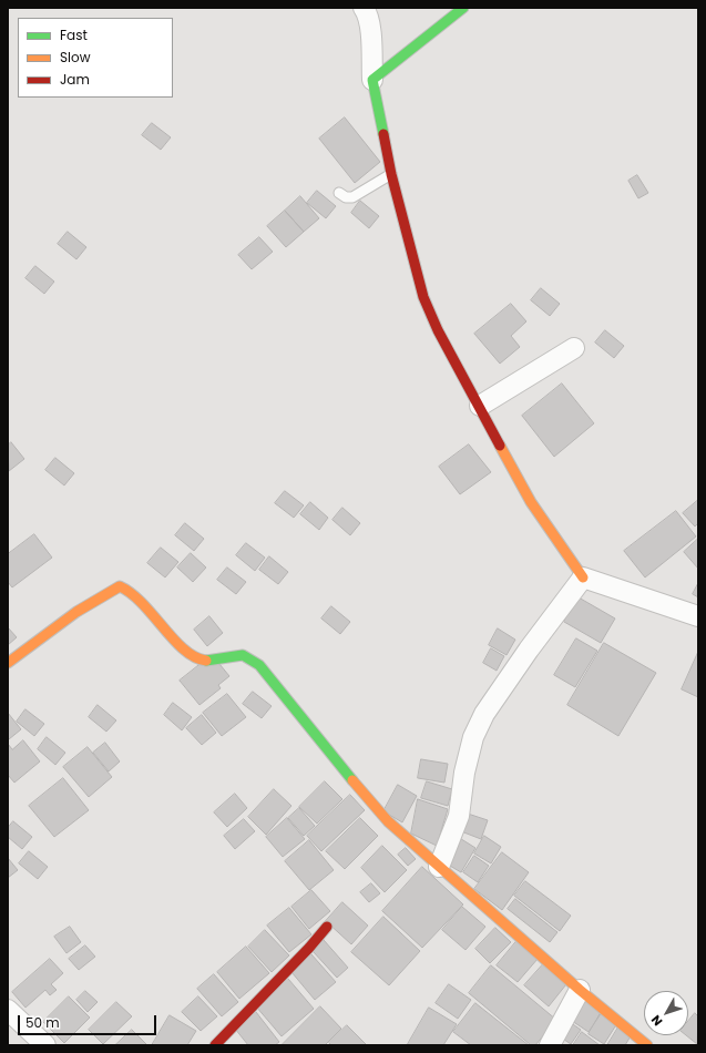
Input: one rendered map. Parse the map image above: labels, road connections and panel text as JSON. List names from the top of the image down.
{
  "legend": ["Fast", "Slow", "Jam"],
  "scale_bar": "50 m",
  "north": "bottom left"
}
